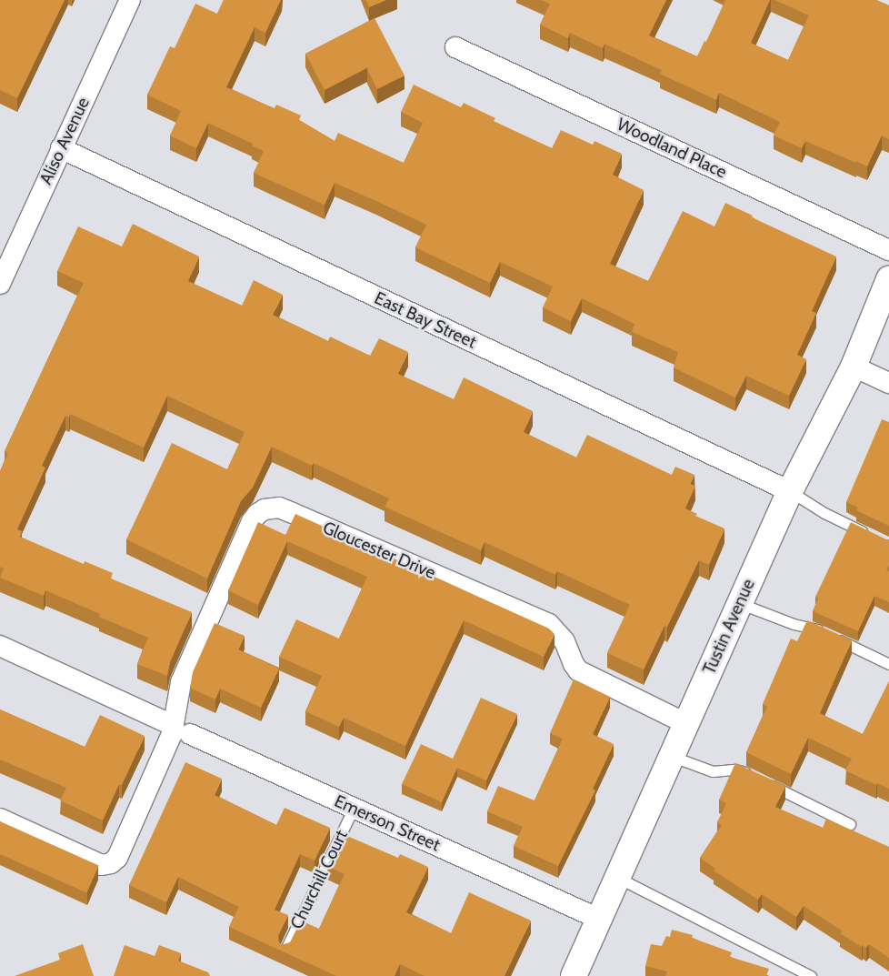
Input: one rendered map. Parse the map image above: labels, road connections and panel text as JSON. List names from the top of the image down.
{
  "streets": {
    "street": [
      "Aliso Avenue",
      "Woodland Place",
      "East Bay Street",
      "Gloucester Drive",
      "Tustin Avenue",
      "Emerson Street"
    ],
    "lane": ["Churchill Court"]
  },
  "crossings": [
    ["Aliso Avenue", "East Bay Street"],
    ["East Bay Street", "Tustin Avenue"],
    ["Gloucester Drive", "Tustin Avenue"],
    ["Gloucester Drive", "Emerson Street"],
    ["Tustin Avenue", "Emerson Street"],
    ["Emerson Street", "Churchill Court"]
  ]
}
